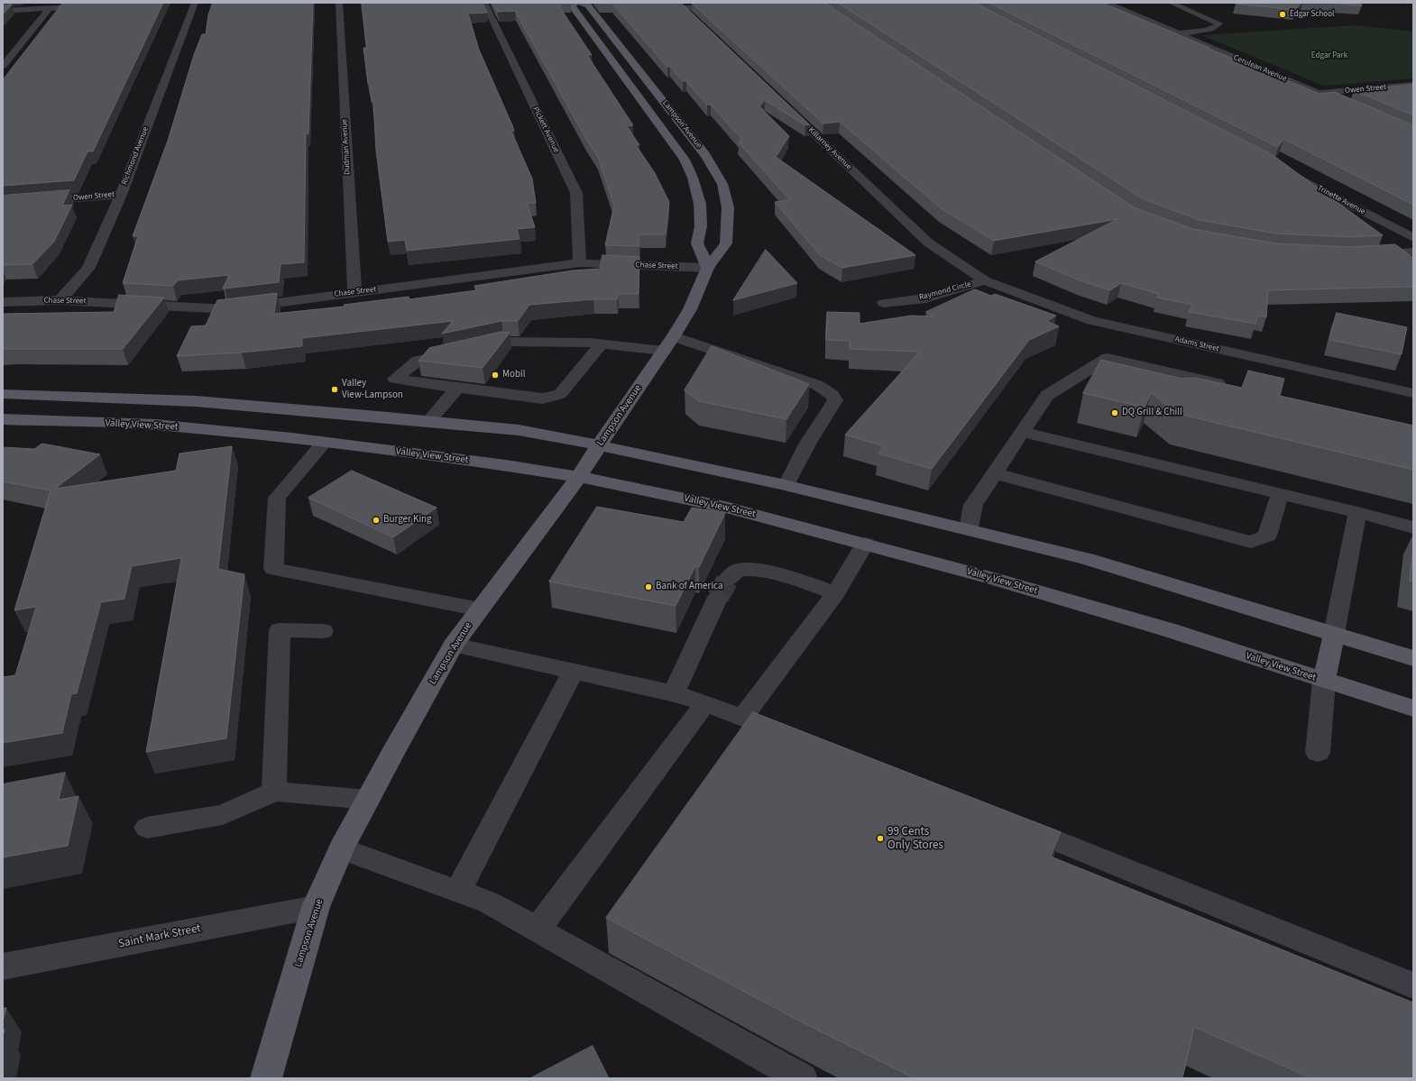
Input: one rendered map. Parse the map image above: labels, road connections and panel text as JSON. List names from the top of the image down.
{
  "streets": {
    "main road": ["Lampson Avenue", "Valley View Street"],
    "street": [
      "Cerulean Avenue",
      "Owen Street",
      "Pickett Avenue",
      "Dudman Avenue",
      "Killarney Avenue",
      "Richmond Avenue",
      "Trinette Avenue",
      "Chase Street",
      "Raymond Circle",
      "Adams Street",
      "Saint Mark Street"
    ]
  },
  "crossings": [
    ["Cerulean Avenue", "Owen Street"],
    ["Owen Street", "Richmond Avenue"],
    ["Lampson Avenue", "Chase Street"],
    ["Lampson Avenue", "Valley View Street"],
    ["Lampson Avenue", "Saint Mark Street"],
    ["Pickett Avenue", "Chase Street"],
    ["Dudman Avenue", "Chase Street"],
    ["Killarney Avenue", "Raymond Circle"],
    ["Killarney Avenue", "Adams Street"],
    ["Richmond Avenue", "Chase Street"],
    ["Raymond Circle", "Adams Street"]
  ],
  "parks": ["Edgar Park"],
  "places": [
    "Edgar School",
    "Mobil",
    "Valley View-Lampson",
    "DQ Grill & Chill",
    "Burger King",
    "Bank of America",
    "99 Cents Only Stores"
  ]
}
